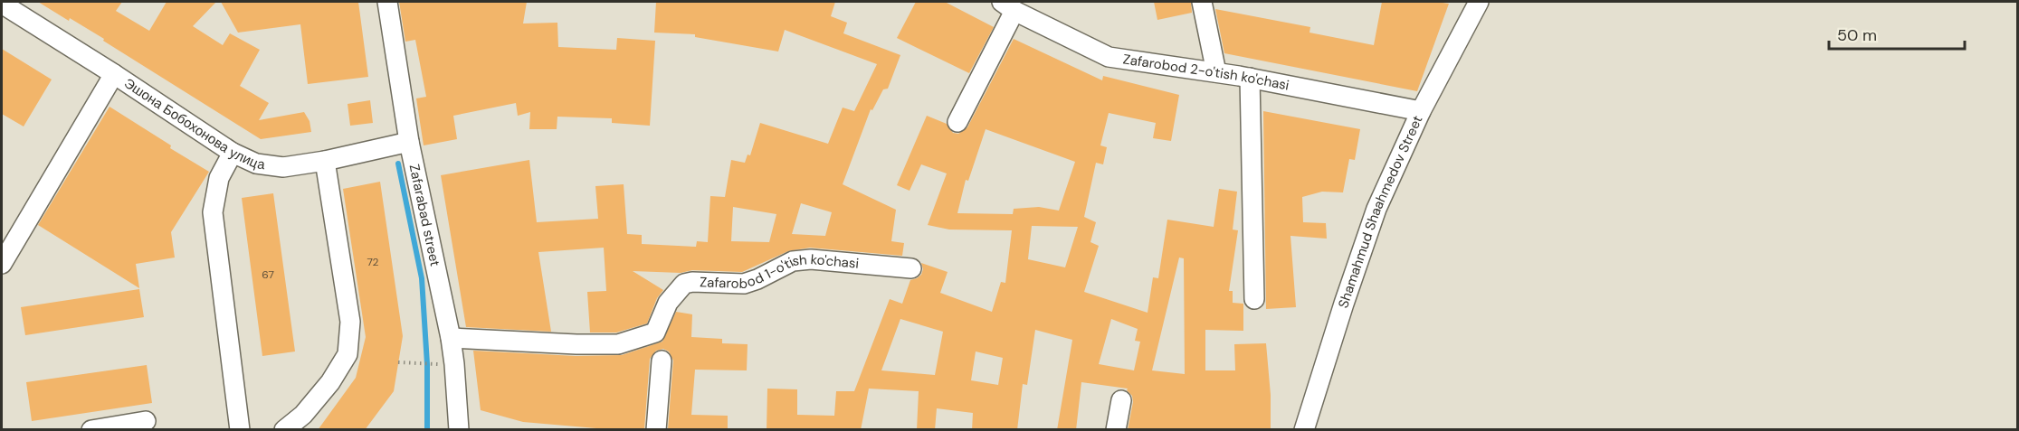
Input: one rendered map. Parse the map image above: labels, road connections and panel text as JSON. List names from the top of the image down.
{
  "streets": {
    "street": [
      "Zafarobod 2-o'tish ko'chasi",
      "Эшона Бобохонова улица",
      "Shamahmud Shaahmedov Street",
      "Zafarabad street",
      "Zafarobod 1-o'tish ko'chasi"
    ]
  },
  "crossings": [
    ["Zafarobod 2-o'tish ko'chasi", "Shamahmud Shaahmedov Street"],
    ["Эшона Бобохонова улица", "Zafarabad street"],
    ["Zafarabad street", "Zafarobod 1-o'tish ko'chasi"]
  ],
  "house_numbers": ["72", "67"],
  "scale_bar": "50 m"
}
